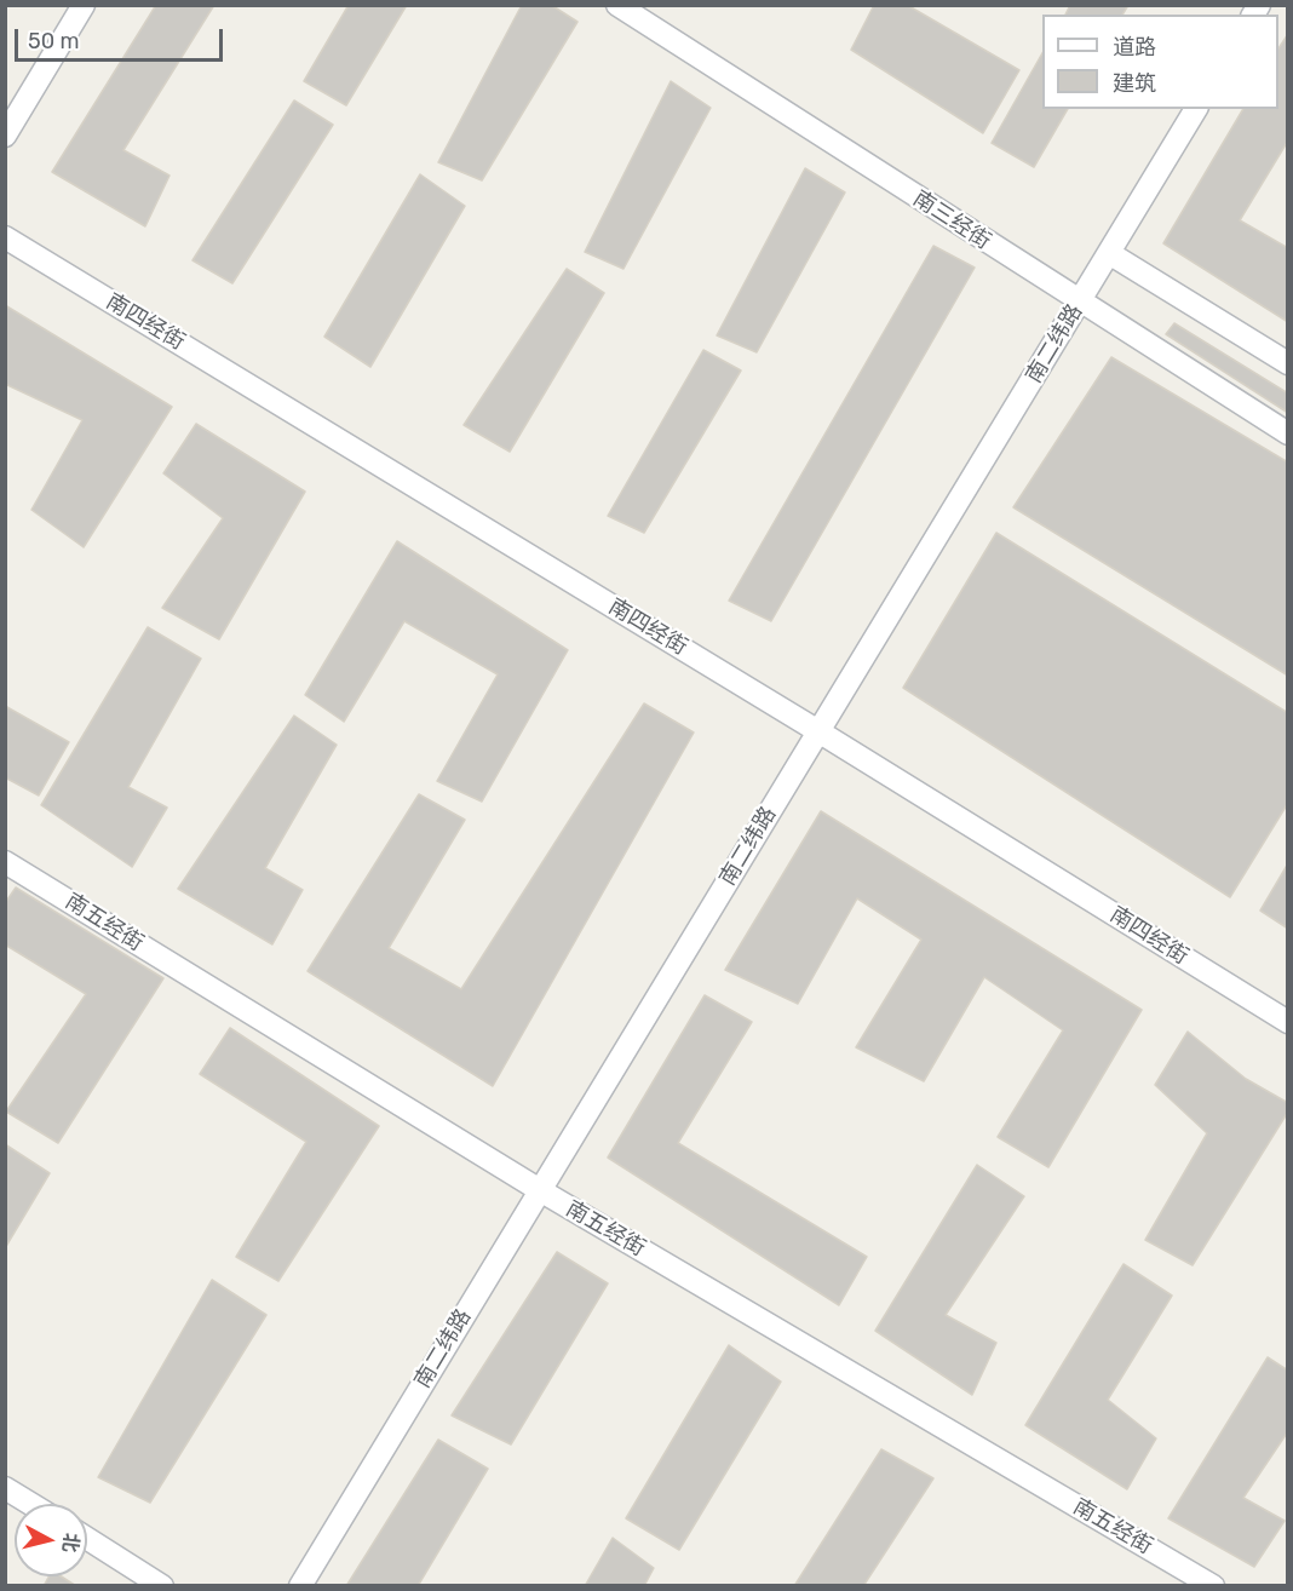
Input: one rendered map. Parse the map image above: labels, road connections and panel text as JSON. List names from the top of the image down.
{
  "streets": {
    "street": [
      "南三经街",
      "南四经街",
      "南二纬路",
      "南五经街"
    ]
  },
  "crossings": [
    ["南三经街", "南二纬路"],
    ["南四经街", "南二纬路"],
    ["南二纬路", "南五经街"]
  ],
  "legend": ["道路", "建筑"],
  "scale_bar": "50 m",
  "north": "right"
}
